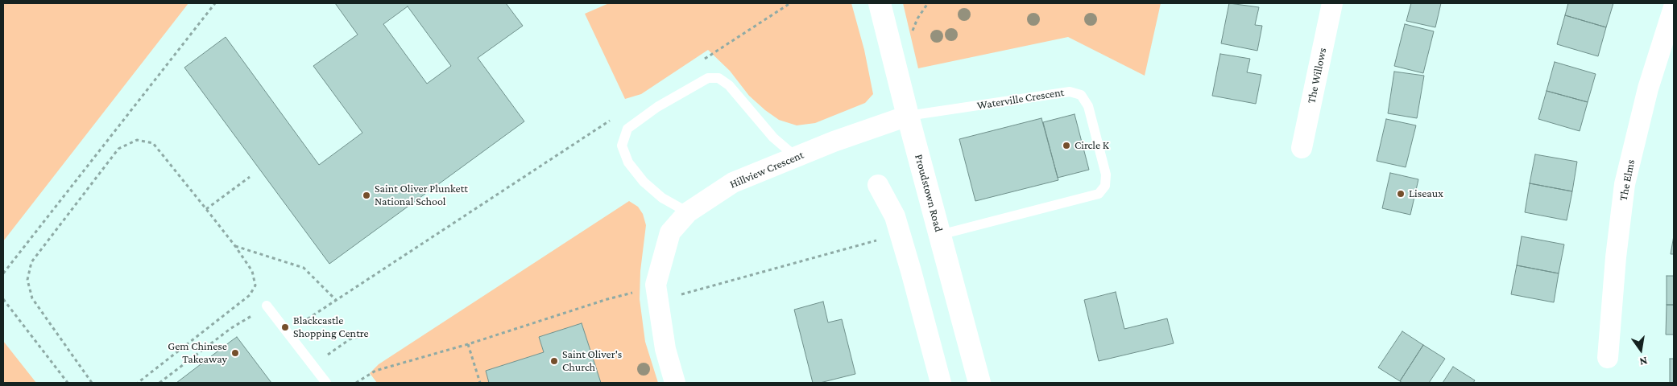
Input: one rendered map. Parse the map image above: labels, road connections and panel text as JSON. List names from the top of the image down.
{
  "streets": {
    "main road": ["Proudstown Road"],
    "street": ["The Willows", "Hillview Crescent", "The Elms"],
    "lane": ["Waterville Crescent"]
  },
  "crossings": [
    ["Waterville Crescent", "Hillview Crescent"],
    ["Waterville Crescent", "Proudstown Road"],
    ["Hillview Crescent", "Proudstown Road"]
  ],
  "places": [
    "Circle K",
    "Liseaux",
    "Saint Oliver Plunkett National School",
    "Blackcastle Shopping Centre",
    "Gem Chinese Takeaway",
    "Saint Oliver's Church"
  ],
  "north": "bottom"
}
